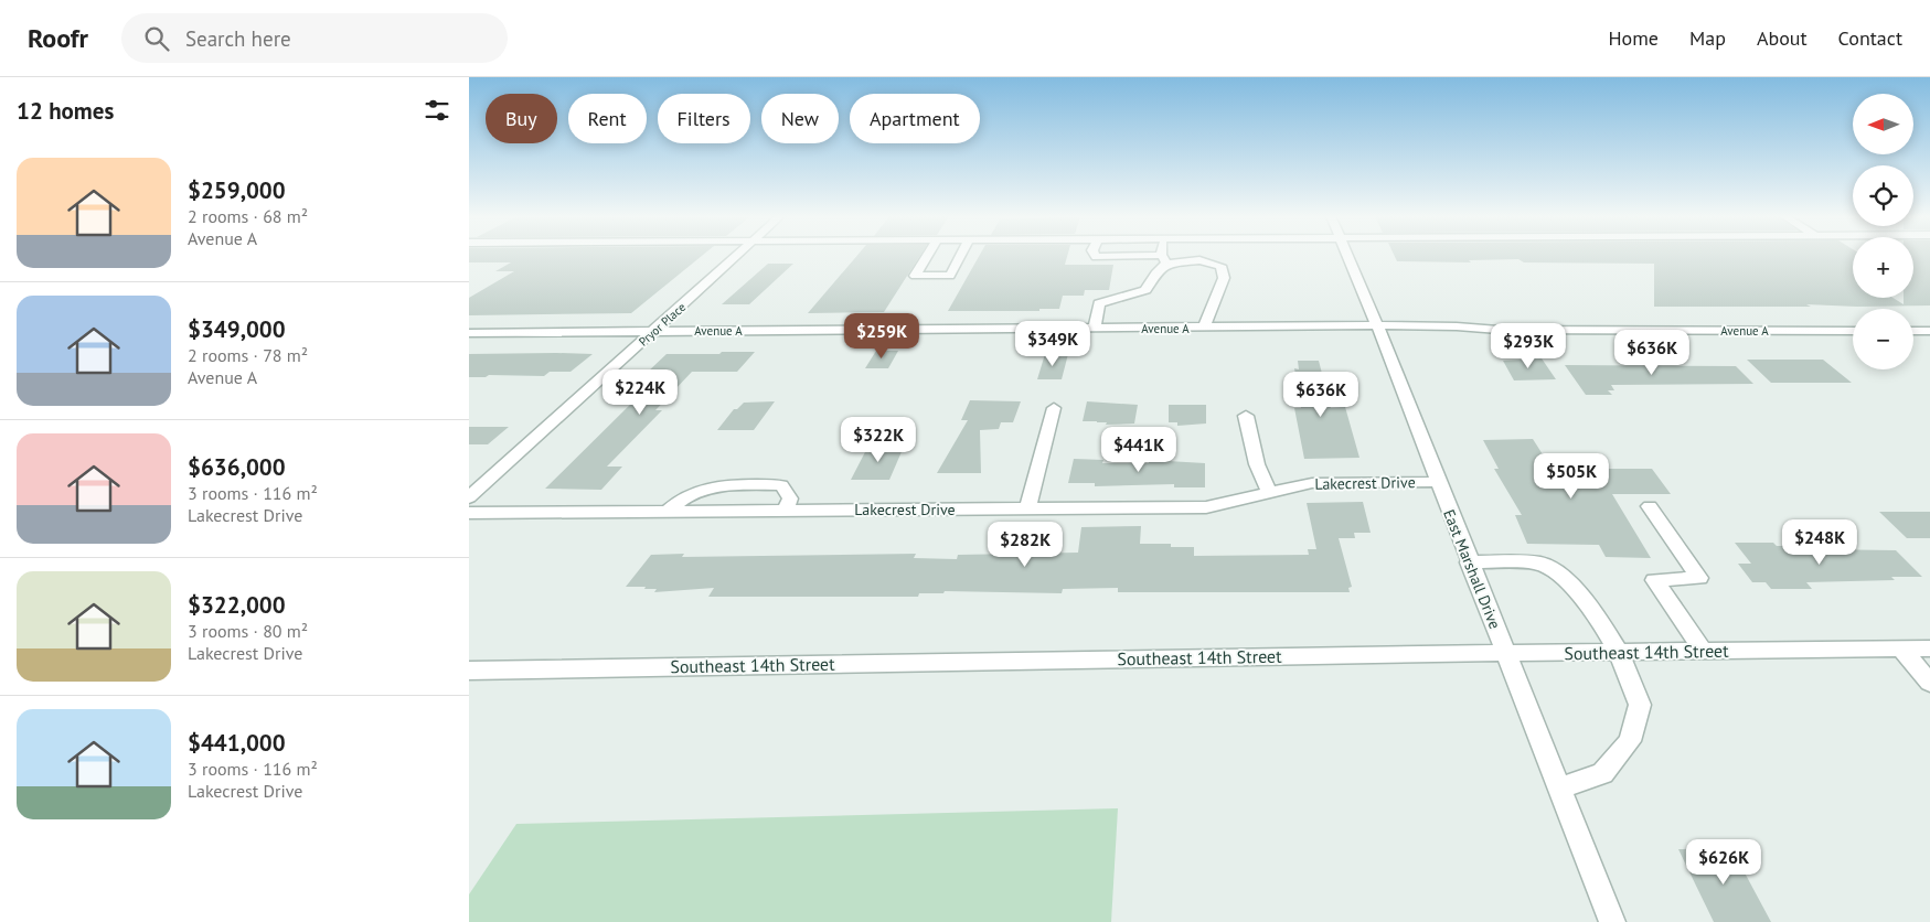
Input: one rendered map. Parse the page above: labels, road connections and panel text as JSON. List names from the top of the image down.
{
  "streets": {
    "street": [
      "Pryor Place",
      "Avenue A",
      "Lakecrest Drive",
      "East Marshall Drive",
      "Southeast 14th Street"
    ]
  },
  "crossings": [
    ["Pryor Place", "Avenue A"],
    ["Avenue A", "East Marshall Drive"],
    ["Lakecrest Drive", "East Marshall Drive"],
    ["East Marshall Drive", "Southeast 14th Street"]
  ],
  "north": "left",
  "page": {
    "header": "Roofr",
    "search": "Search here",
    "nav": [
      "Home",
      "Map",
      "About",
      "Contact"
    ],
    "heading": "12 homes",
    "map_buttons": ["+", "−"],
    "chip": [
      "Buy",
      "Rent",
      "Filters",
      "New",
      "Apartment"
    ],
    "list": [
      {
        "name": "$259,000",
        "note": "2 rooms · 68 m² · Avenue A"
      },
      {
        "name": "$349,000",
        "note": "2 rooms · 78 m² · Avenue A"
      },
      {
        "name": "$636,000",
        "note": "3 rooms · 116 m² · Lakecrest Drive"
      },
      {
        "name": "$322,000",
        "note": "3 rooms · 80 m² · Lakecrest Drive"
      },
      {
        "name": "$441,000",
        "note": "3 rooms · 116 m² · Lakecrest Drive"
      }
    ],
    "price": [
      "$259K",
      "$349K",
      "$293K",
      "$636K",
      "$224K",
      "$636K",
      "$322K",
      "$441K",
      "$505K",
      "$248K",
      "$282K",
      "$626K"
    ]
  }
}
